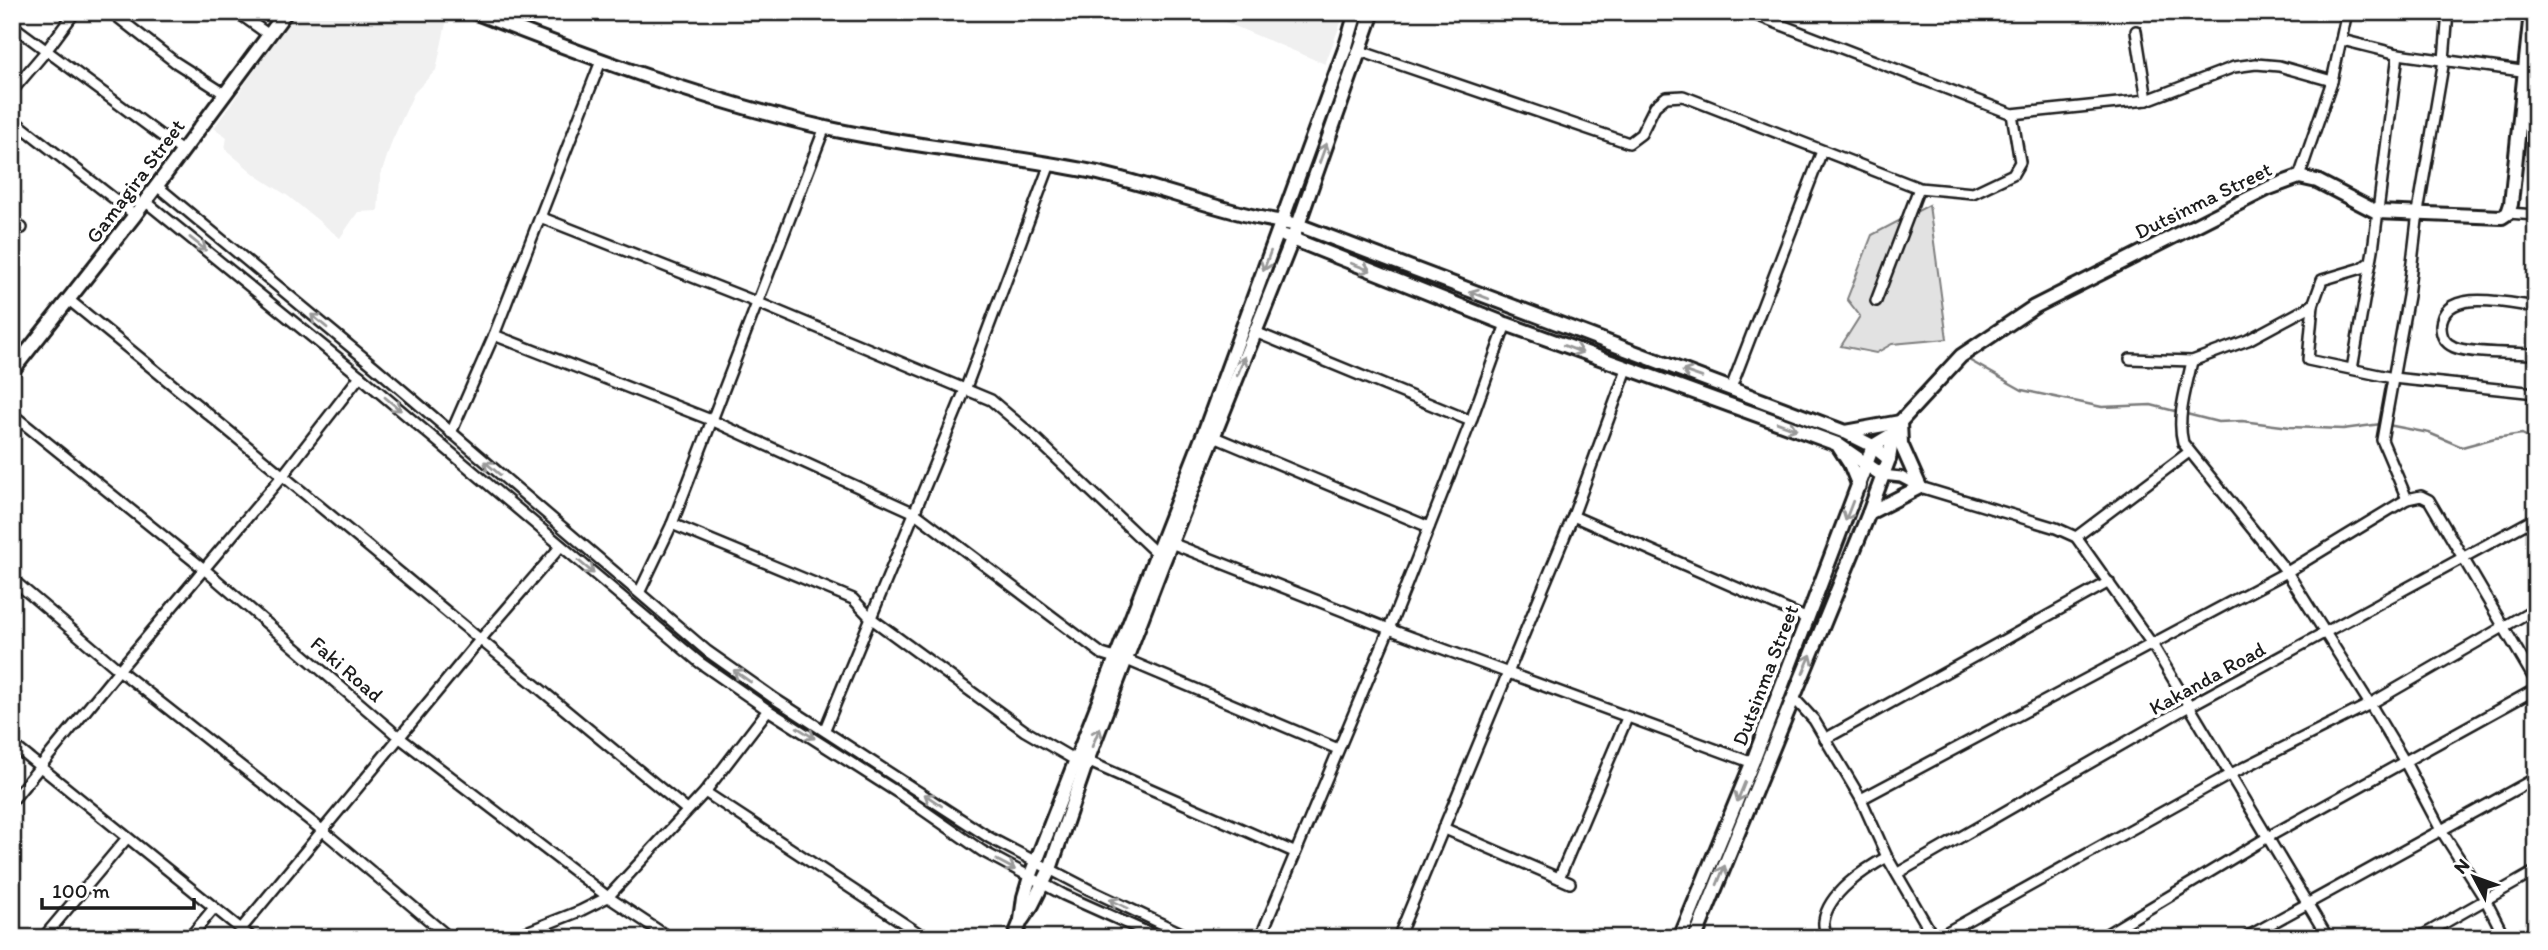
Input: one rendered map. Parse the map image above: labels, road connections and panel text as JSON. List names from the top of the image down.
{
  "streets": {
    "street": [
      "Gamagira Street",
      "Dutsinma Street",
      "Faki Road",
      "Kakanda Road"
    ]
  },
  "scale_bar": "100 m",
  "north": "top left"
}
